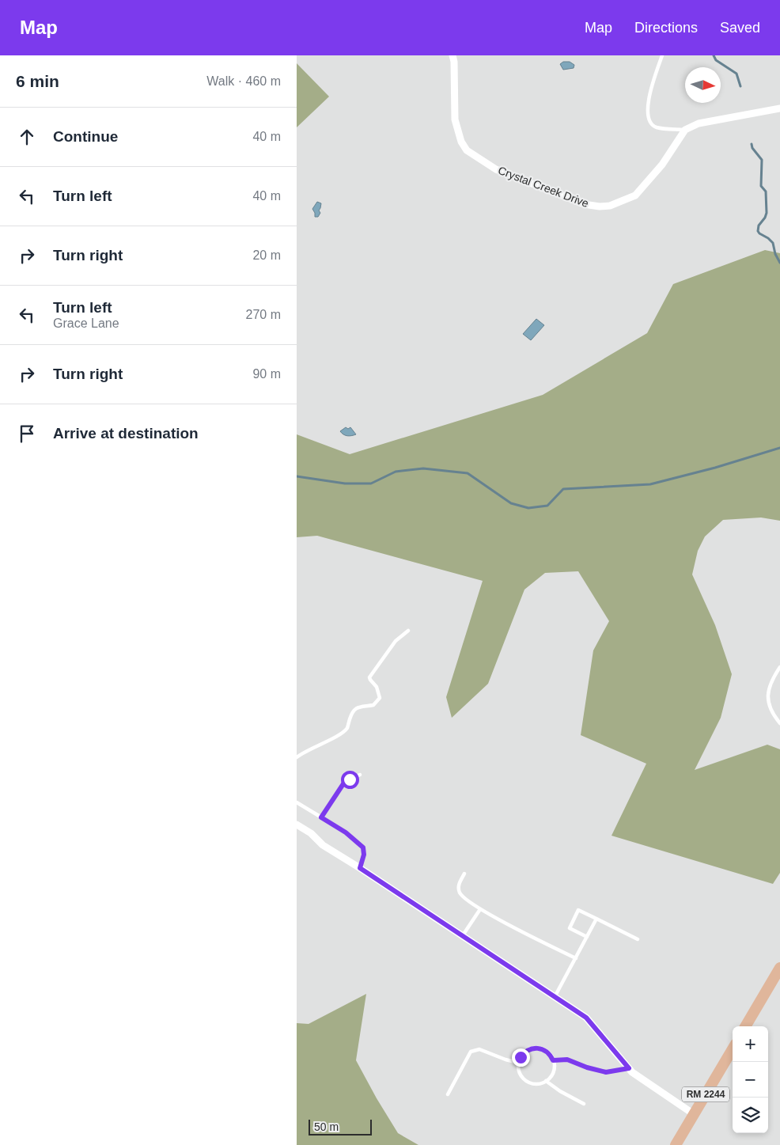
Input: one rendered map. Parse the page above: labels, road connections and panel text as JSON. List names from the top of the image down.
{
  "streets": {
    "main road": ["RM 2244"],
    "street": ["Crystal Creek Drive"]
  },
  "scale_bar": "50 m",
  "north": "right",
  "page": {
    "header": "Map",
    "nav": ["Map", "Directions", "Saved"],
    "heading": ["6 min", "Walk · 460 m"],
    "list": [
      ["Continue", "40 m"],
      ["Turn left", "40 m"],
      ["Turn right", "20 m"],
      ["Turn left", "Grace Lane", "270 m"],
      ["Turn right", "90 m"],
      "Arrive at destination"
    ],
    "map_buttons": ["+", "−"],
    "scale": "50 m"
  }
}
